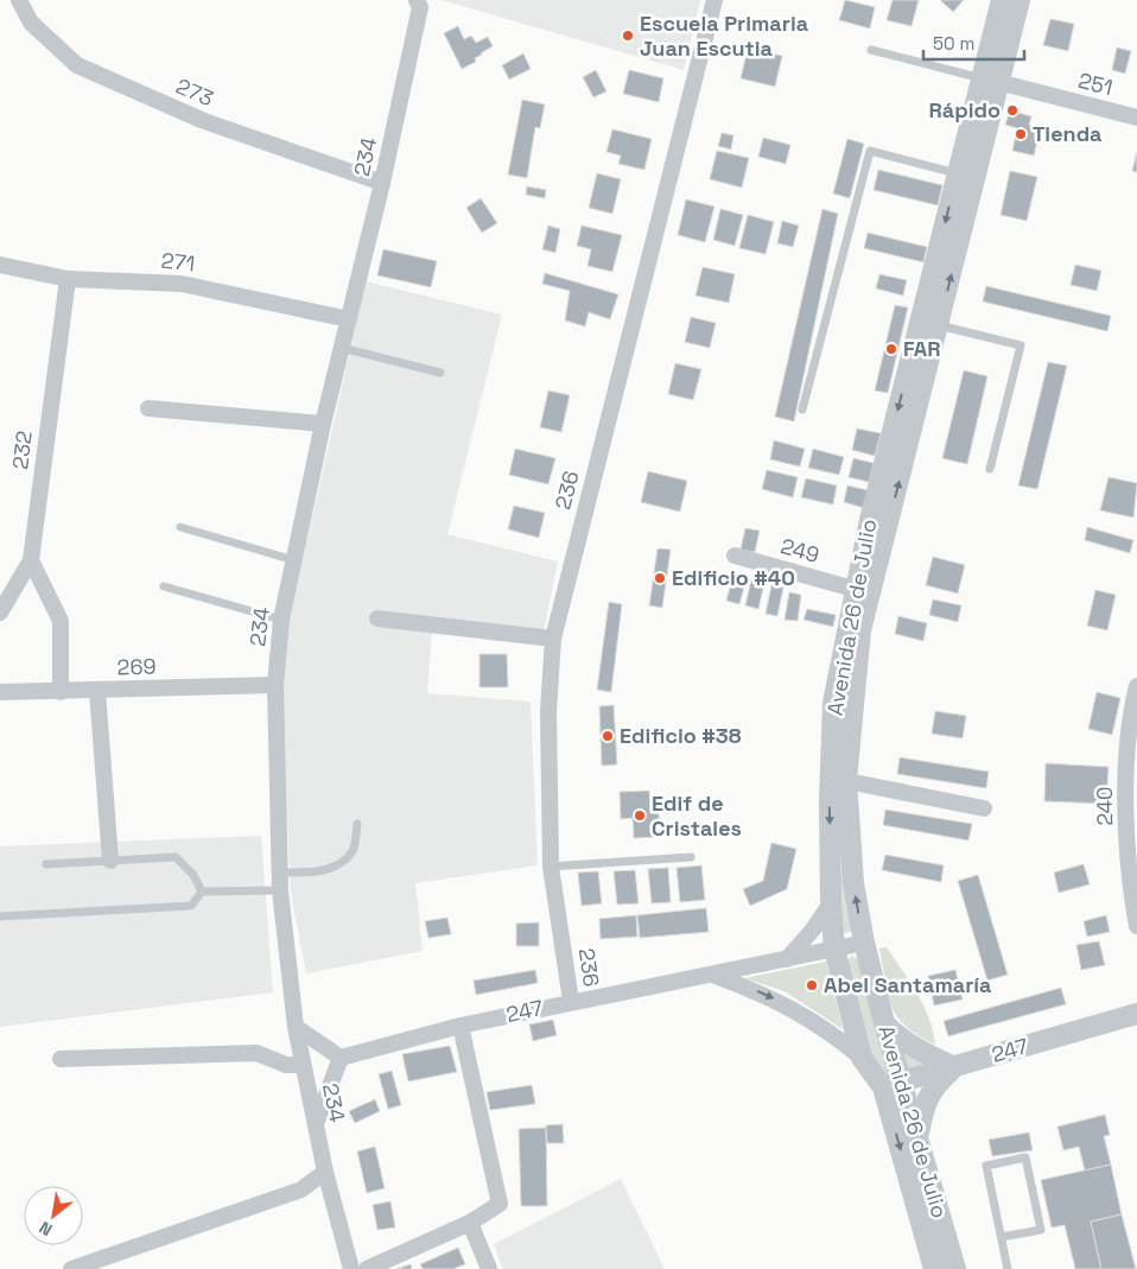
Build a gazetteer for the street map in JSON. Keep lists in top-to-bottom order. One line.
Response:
{"streets":{"street":["251","273","234","271","232","236","249","Avenida 26 de Julio","269","240","247"]},"crossings":[["251","Avenida 26 de Julio"],["273","234"],["234","271"],["234","269"],["271","232"],["236","247"],["249","Avenida 26 de Julio"],["Avenida 26 de Julio","247"]],"places":["Escuela Primaria Juan Escutia","Rápido","Tienda","FAR","Edificio #40","Edificio #38","Edif de Cristales","Abel Santamaría"],"scale_bar":"50 m","north":"bottom left"}
